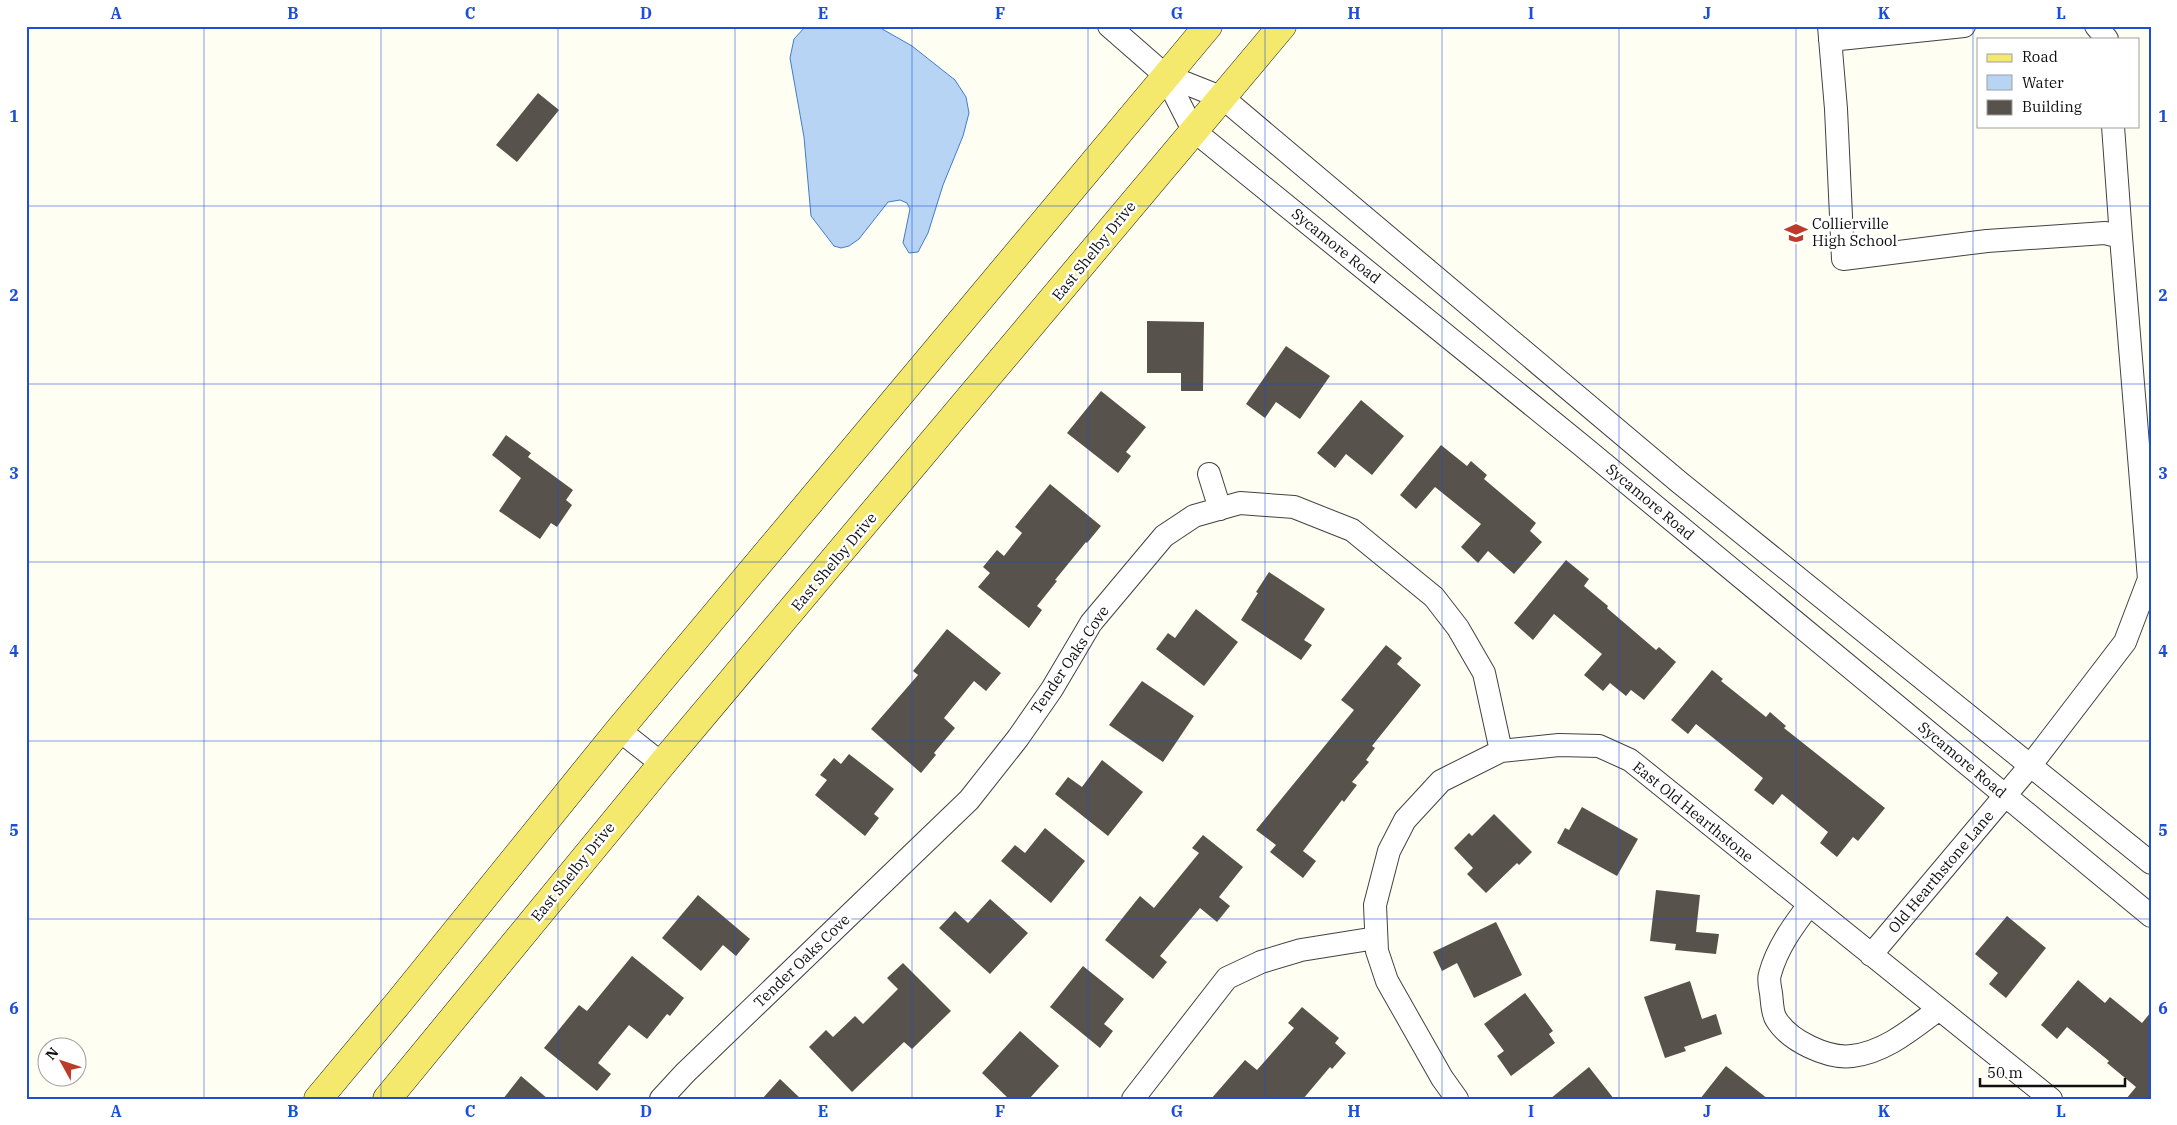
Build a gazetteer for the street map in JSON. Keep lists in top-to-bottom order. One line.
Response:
{"streets":{"main road":["East Shelby Drive"],"street":["Sycamore Road","Tender Oaks Cove","East Old Hearthstone","Old Hearthstone Lane"]},"crossings":[["Sycamore Road","East Shelby Drive"],["Sycamore Road","Old Hearthstone Lane"],["Tender Oaks Cove","East Old Hearthstone"],["East Old Hearthstone","Old Hearthstone Lane"]],"places":{"school or university":["Collierville High School"]},"legend":["Road","Water","Building"],"scale_bar":"50 m","north":"top left","grid":{"columns":["A","B","C","D","E","F","G","H","I","J","K","L"],"rows":["1","2","3","4","5","6"]}}
